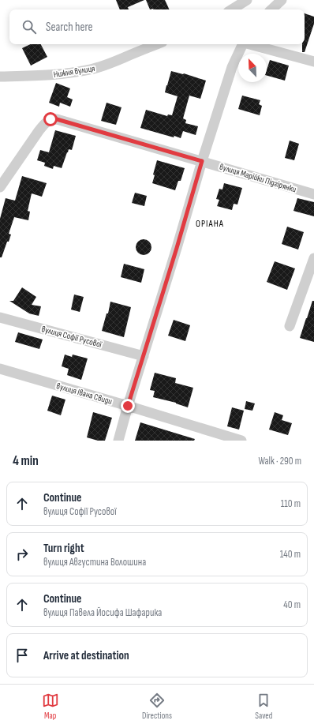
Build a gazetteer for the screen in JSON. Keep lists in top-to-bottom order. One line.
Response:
{"streets":{"street":["Нижня вулиця","вулиця Марійки Підгірянки","вулиця Софії Русової","вулиця Івана Свиди"]},"districts":["ОРІАНА"],"north":"top left","page":{"search":"Search here","heading":["4 min","Walk · 290 m"],"list":[["Continue","вулиця Софії Русової","110 m"],["Turn right","вулиця Августина Волошина","140 m"],["Continue","вулиця Павела Йосифа Шафарика","40 m"],"Arrive at destination"],"nav":["Map","Directions","Saved"]}}
